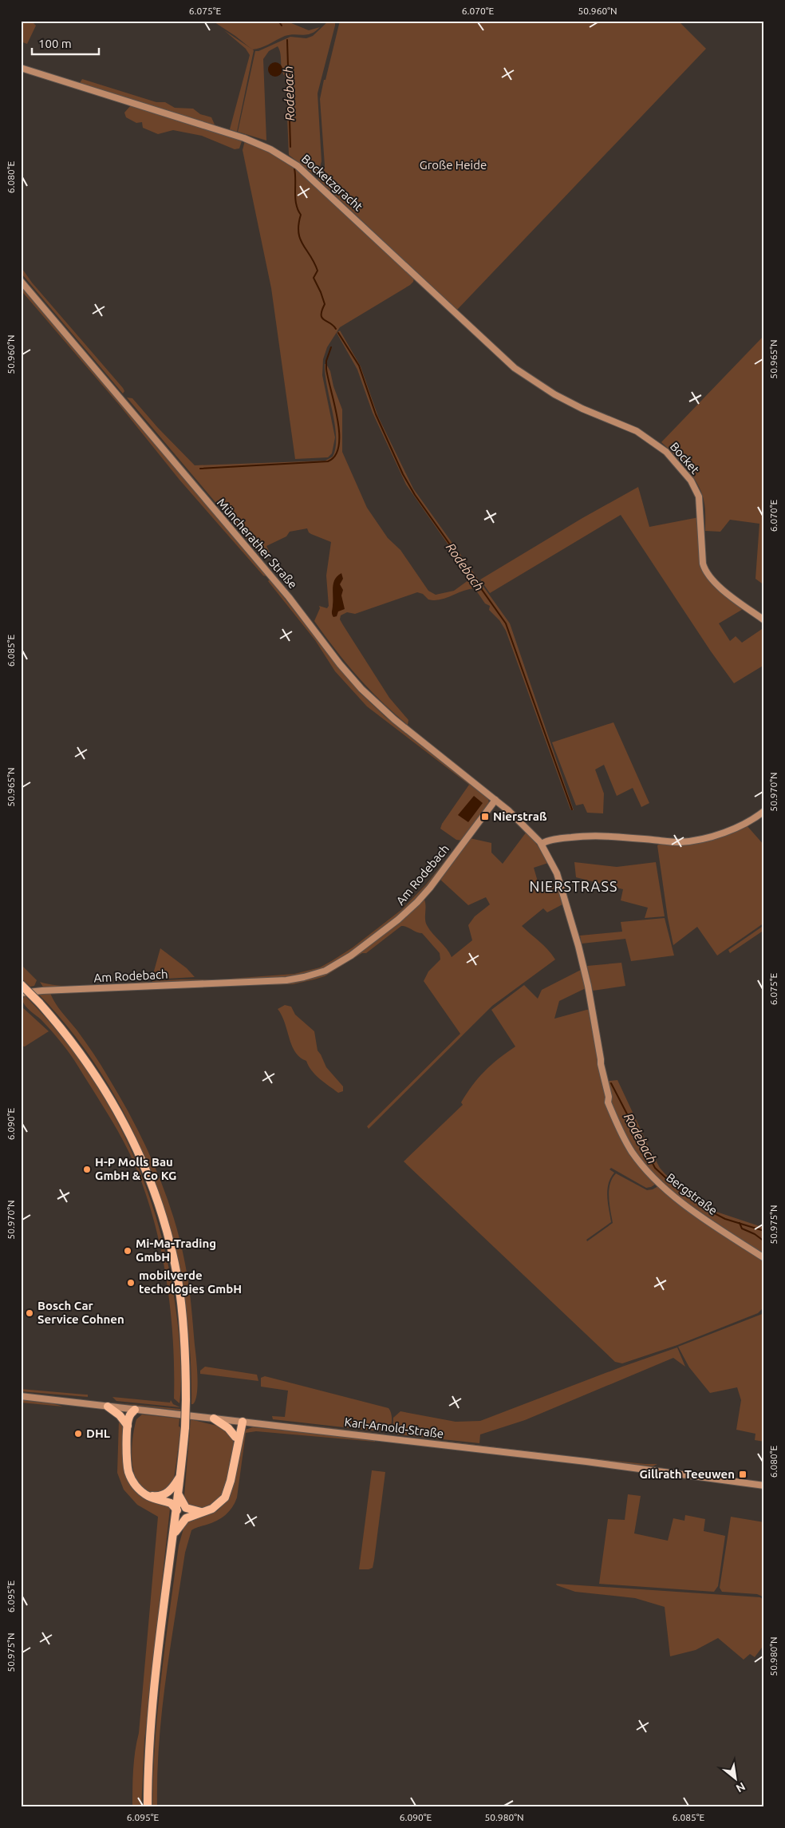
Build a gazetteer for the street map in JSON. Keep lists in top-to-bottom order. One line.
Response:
{"streets":{"street":["Bocketzgracht","Bocket","Müncherather Straße","Am Rodebach","Bergstraße","Karl-Arnold-Straße"]},"crossings":[["Bocketzgracht","Bocket"],["Müncherather Straße","Am Rodebach"]],"districts":["NIERSTRASS"],"water":["Rodebach"],"parks":["Große Heide"],"places":{"transit":["Nierstraß","Gillrath Teeuwen"],"other":["H-P Molls Bau GmbH & Co KG","Mi-Ma-Trading GmbH","mobilverde techologies GmbH","Bosch Car Service Cohnen","DHL"]},"scale_bar":"100 m","north":"bottom right","coordinates":["6.075°E","6.070°E","50.960°N","6.080°E","50.965°N","6.085°E","50.970°N","6.090°E","50.975°N","6.095°E","50.980°N"]}
